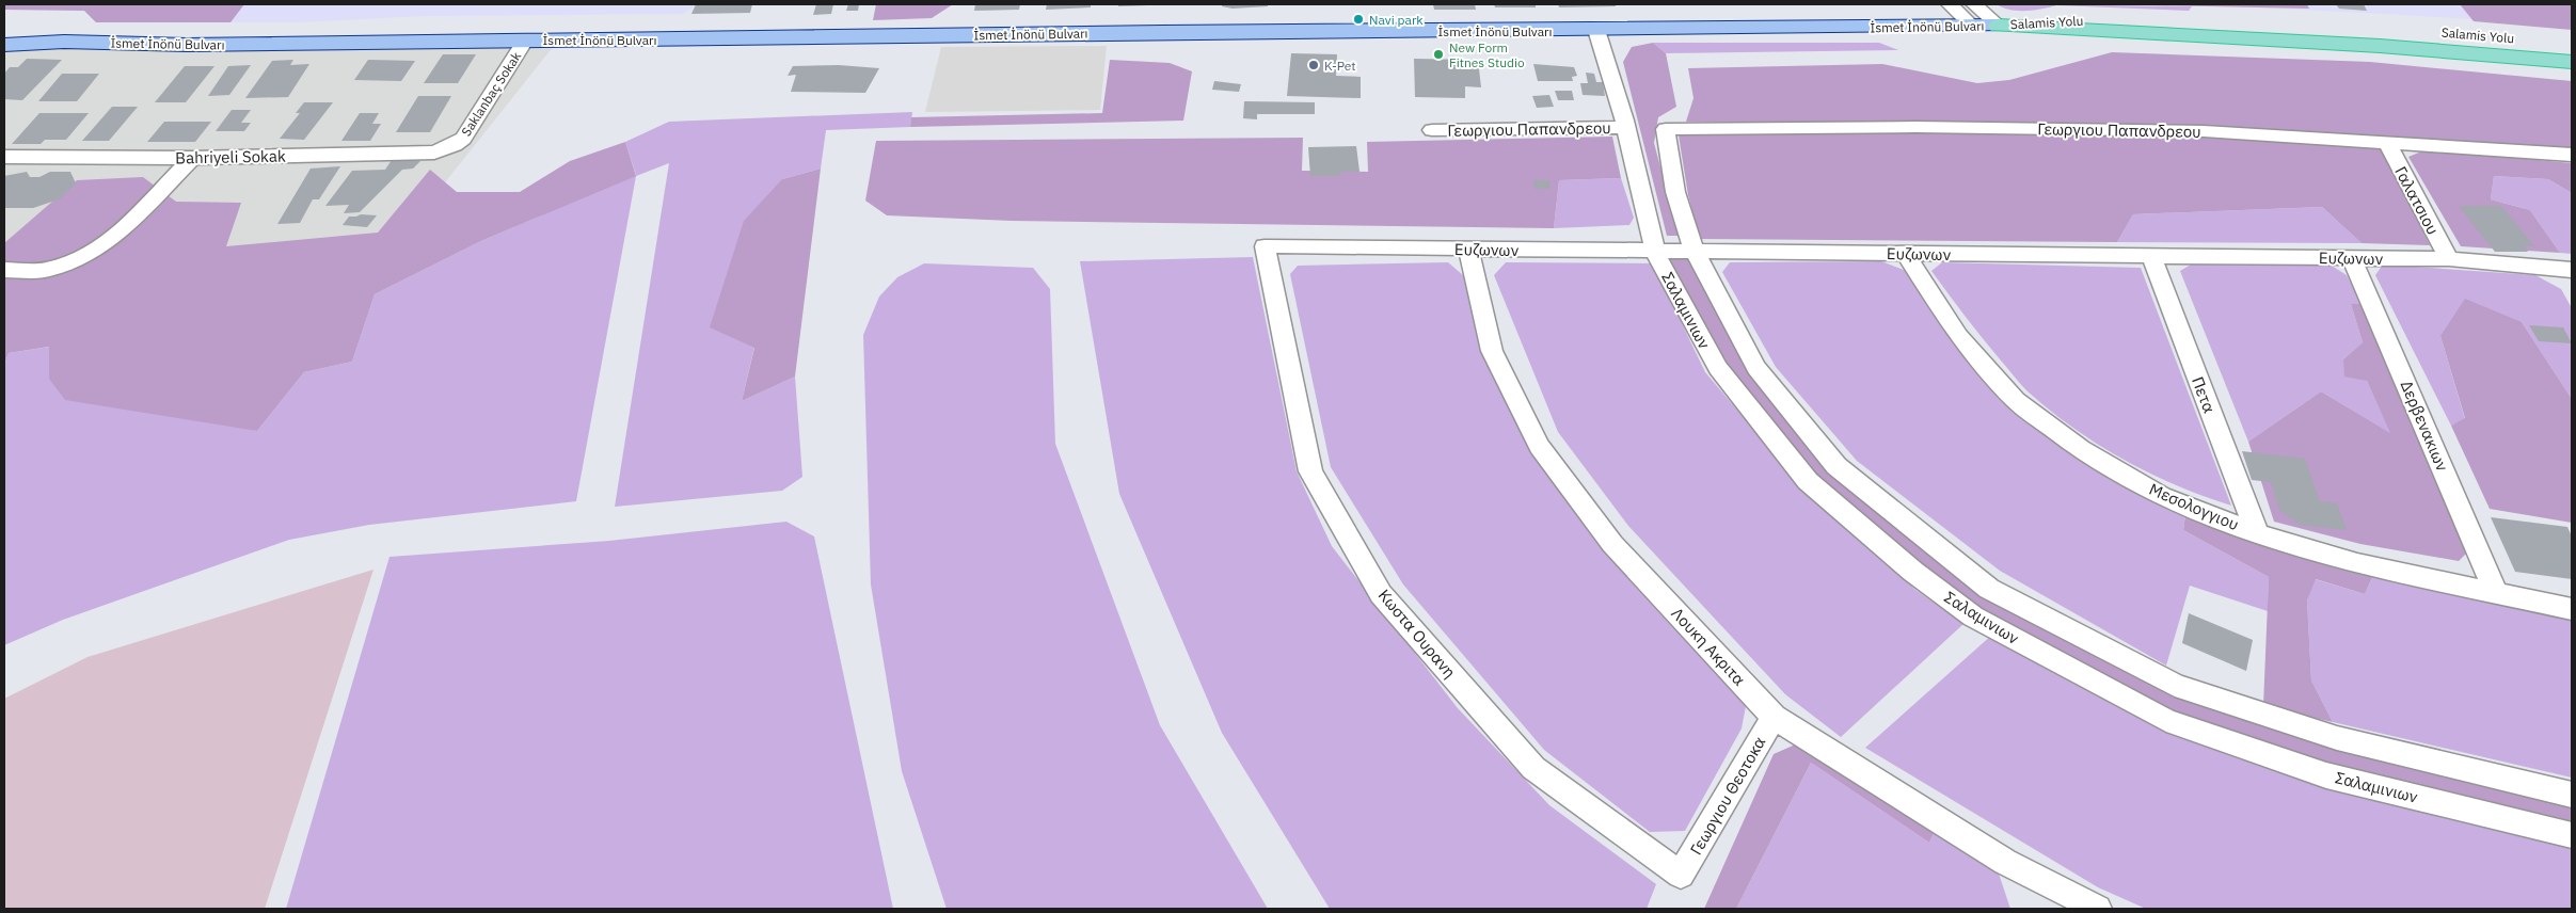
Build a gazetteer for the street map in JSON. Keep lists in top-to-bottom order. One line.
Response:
{"streets":{"highway":["Salamis Yolu"],"main road":["İsmet İnönü Bulvarı"],"street":["Saklanbaç Sokak","Γεωργιου Παπανδρεου","Bahriyeli Sokak","Γαλατσιου","Ευζωνων","Σαλαμινιων","Πετα","Δερβενακιων","Μεσολογγιου","Κωστα Ουρανη","Λουκη Ακριτα","Γεωργιου Θεοτοκα"]},"crossings":[["Salamis Yolu","İsmet İnönü Bulvarı"],["İsmet İnönü Bulvarı","Saklanbaç Sokak"],["İsmet İnönü Bulvarı","Σαλαμινιων"],["Saklanbaç Sokak","Bahriyeli Sokak"],["Γεωργιου Παπανδρεου","Γαλατσιου"],["Γεωργιου Παπανδρεου","Σαλαμινιων"],["Γαλατσιου","Ευζωνων"],["Ευζωνων","Σαλαμινιων"],["Ευζωνων","Πετα"],["Ευζωνων","Δερβενακιων"],["Ευζωνων","Μεσολογγιου"],["Ευζωνων","Κωστα Ουρανη"],["Ευζωνων","Λουκη Ακριτα"],["Πετα","Μεσολογγιου"],["Δερβενακιων","Μεσολογγιου"],["Κωστα Ουρανη","Γεωργιου Θεοτοκα"],["Λουκη Ακριτα","Γεωργιου Θεοτοκα"]],"places":["Navi park","New Form Fitnes Studio","K-Pet"]}
